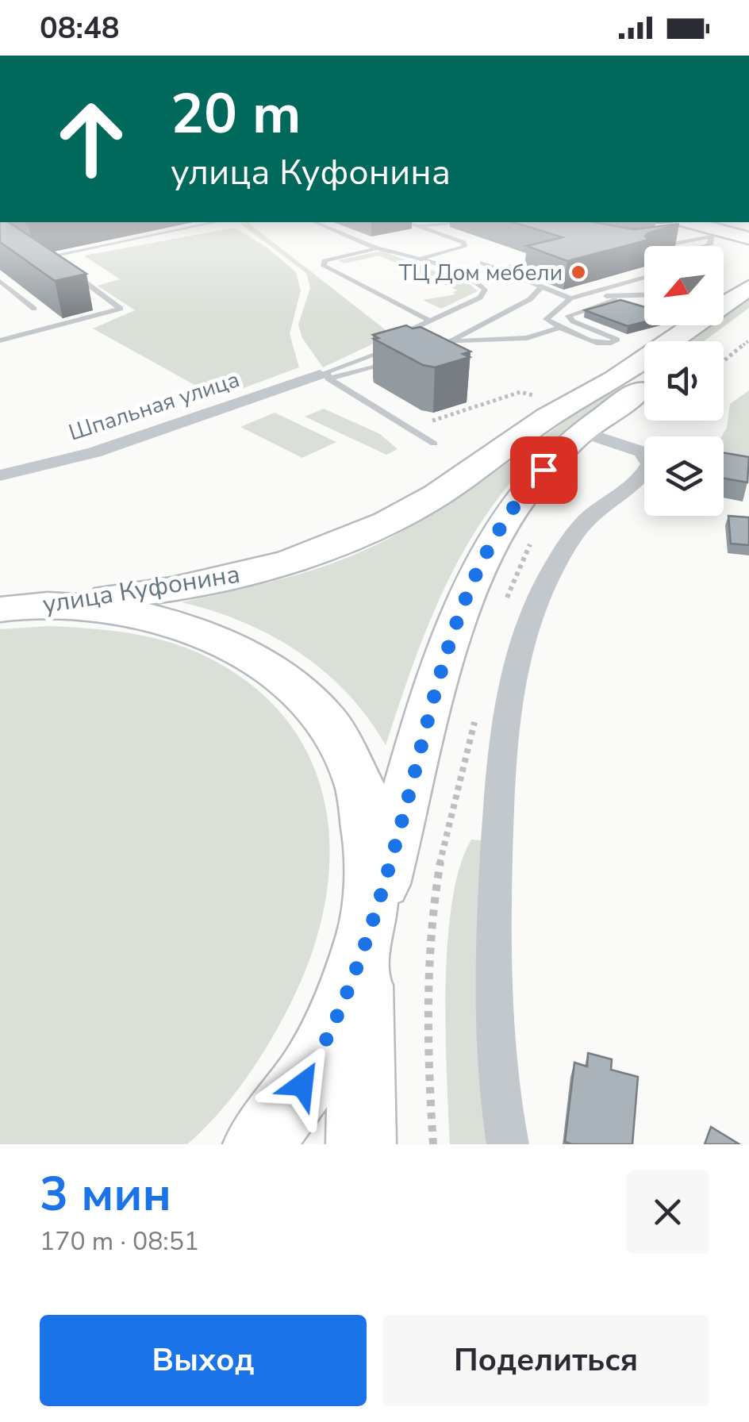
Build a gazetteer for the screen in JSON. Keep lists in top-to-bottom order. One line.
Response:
{"streets":{"main road":["улица Куфонина"],"street":["Шпальная улица"]},"places":["ТЦ Дом мебели"],"north":"bottom left","page":{"status":"08:48","turn":["20 m","улица Куфонина"],"heading":["3 мин","170 m · 08:51"],"buttons":["Выход","Поделиться"]}}
